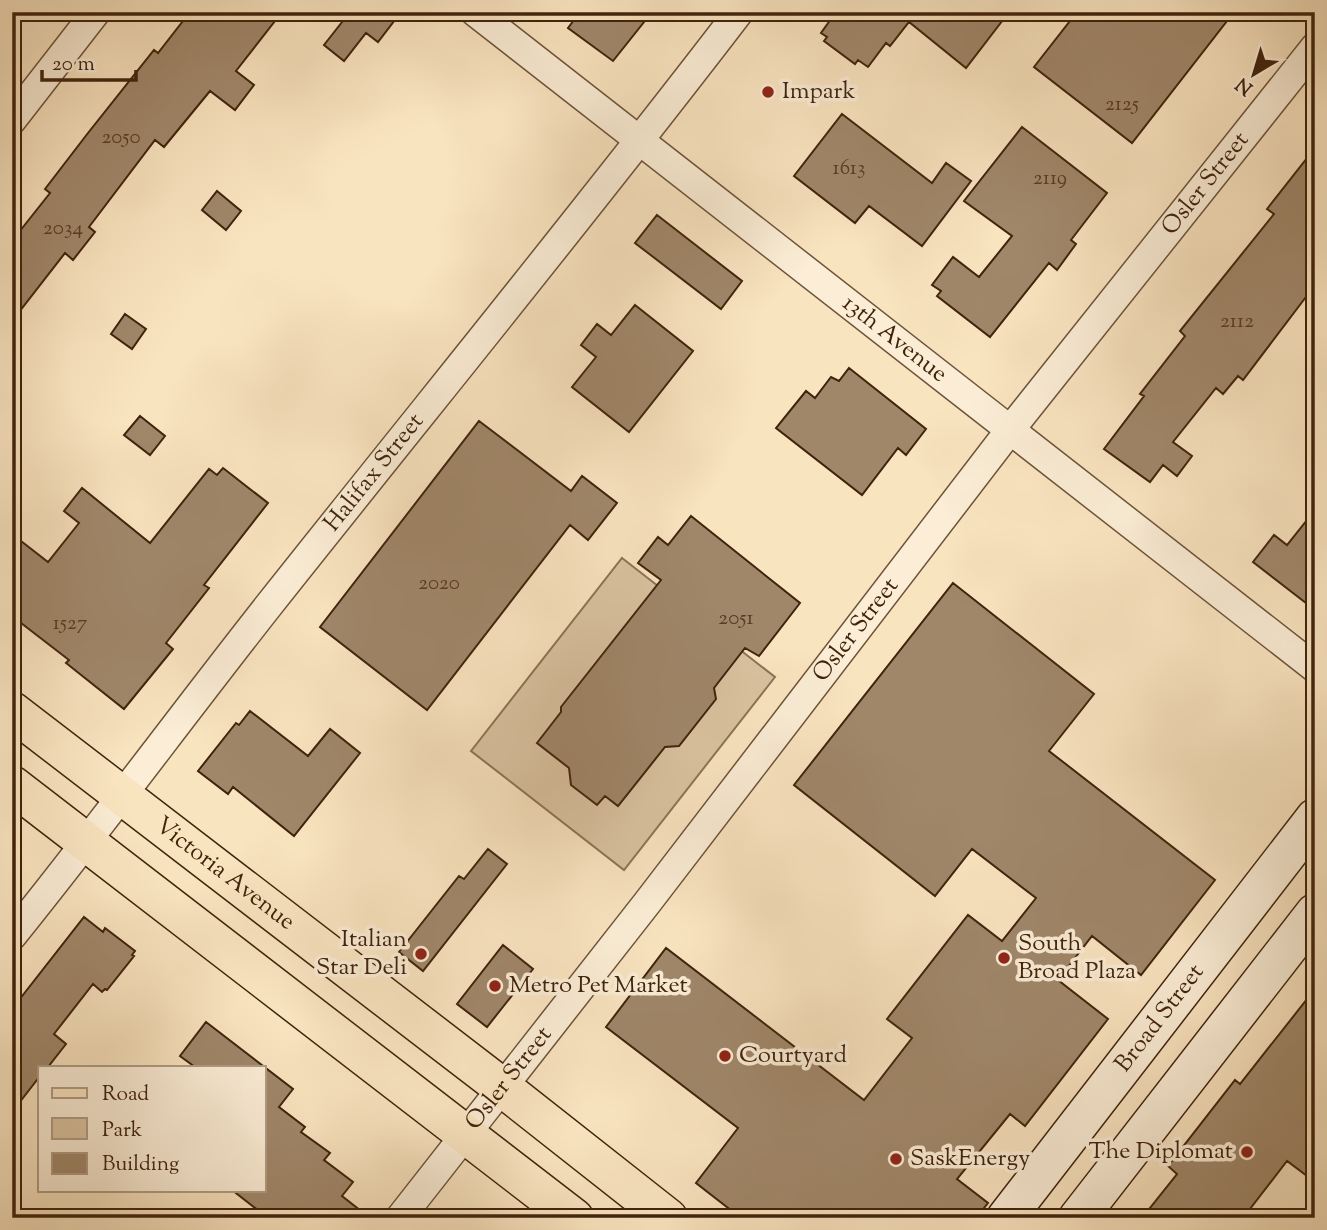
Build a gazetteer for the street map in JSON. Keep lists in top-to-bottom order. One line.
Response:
{"streets":{"main road":["Victoria Avenue","Broad Street"],"street":["Osler Street","13th Avenue","Halifax Street"]},"crossings":[["Osler Street","13th Avenue"],["Osler Street","Victoria Avenue"],["13th Avenue","Halifax Street"],["Halifax Street","Victoria Avenue"]],"places":["Impark","Italian Star Deli","South Broad Plaza","Metro Pet Market","Courtyard","The Diplomat","SaskEnergy"],"house_numbers":["2125","2050","1613","2119","2034","2112","2020","2051","1527"],"legend":["Road","Park","Building"],"scale_bar":"20 m","north":"bottom left"}
